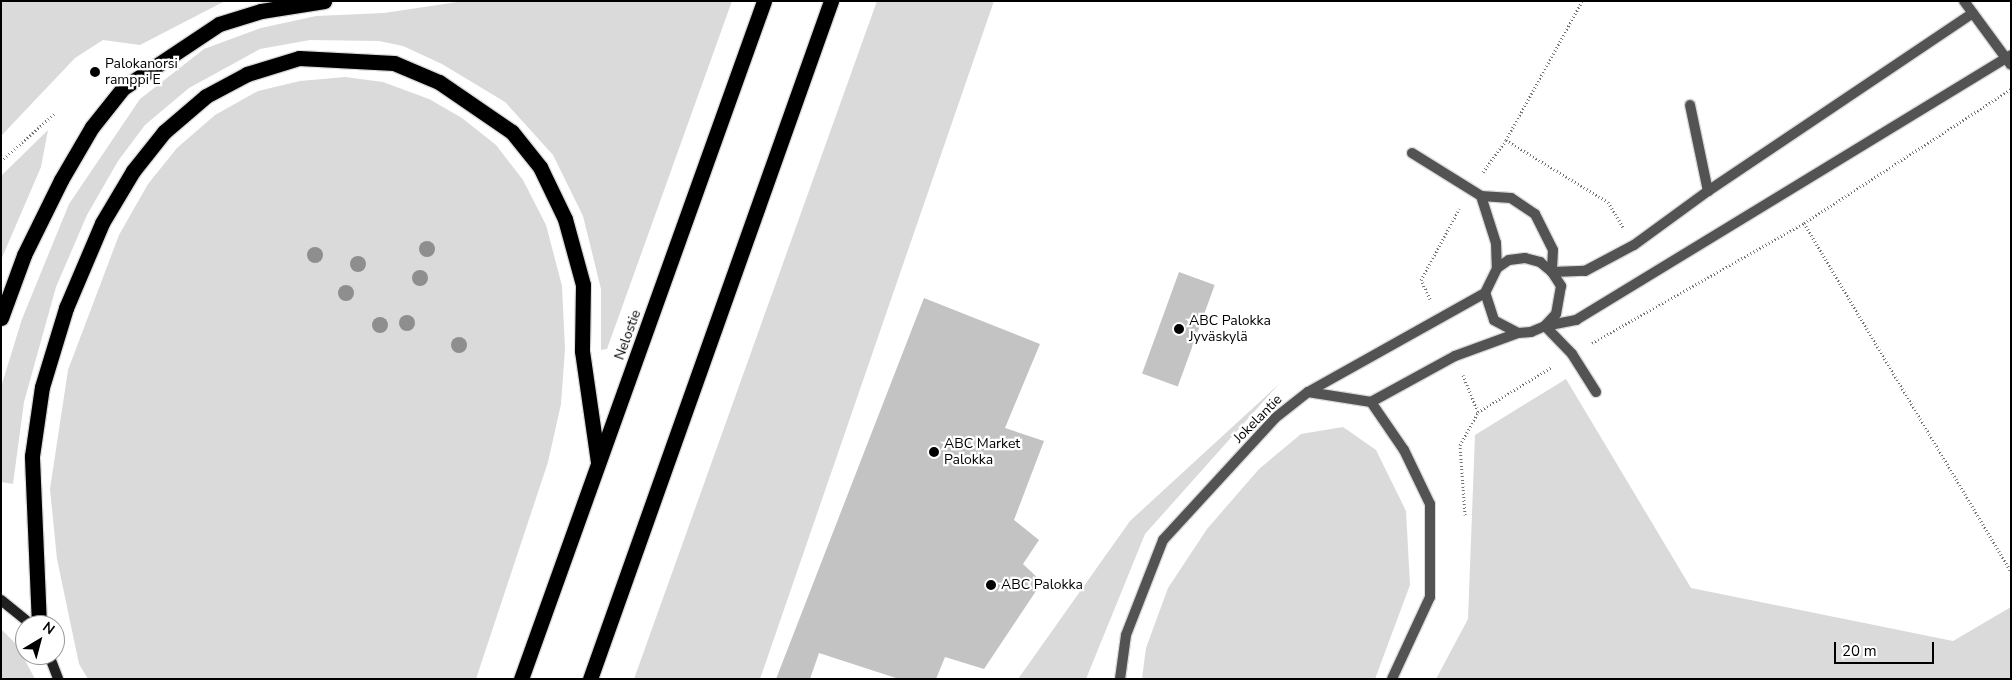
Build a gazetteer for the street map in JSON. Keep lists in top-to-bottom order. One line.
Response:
{"streets":{"highway":["Nelostie"],"street":["Jokelantie"]},"places":["Palokanorsi ramppi E","ABC Palokka Jyväskylä","ABC Market Palokka","ABC Palokka"],"scale_bar":"20 m","north":"top right"}
